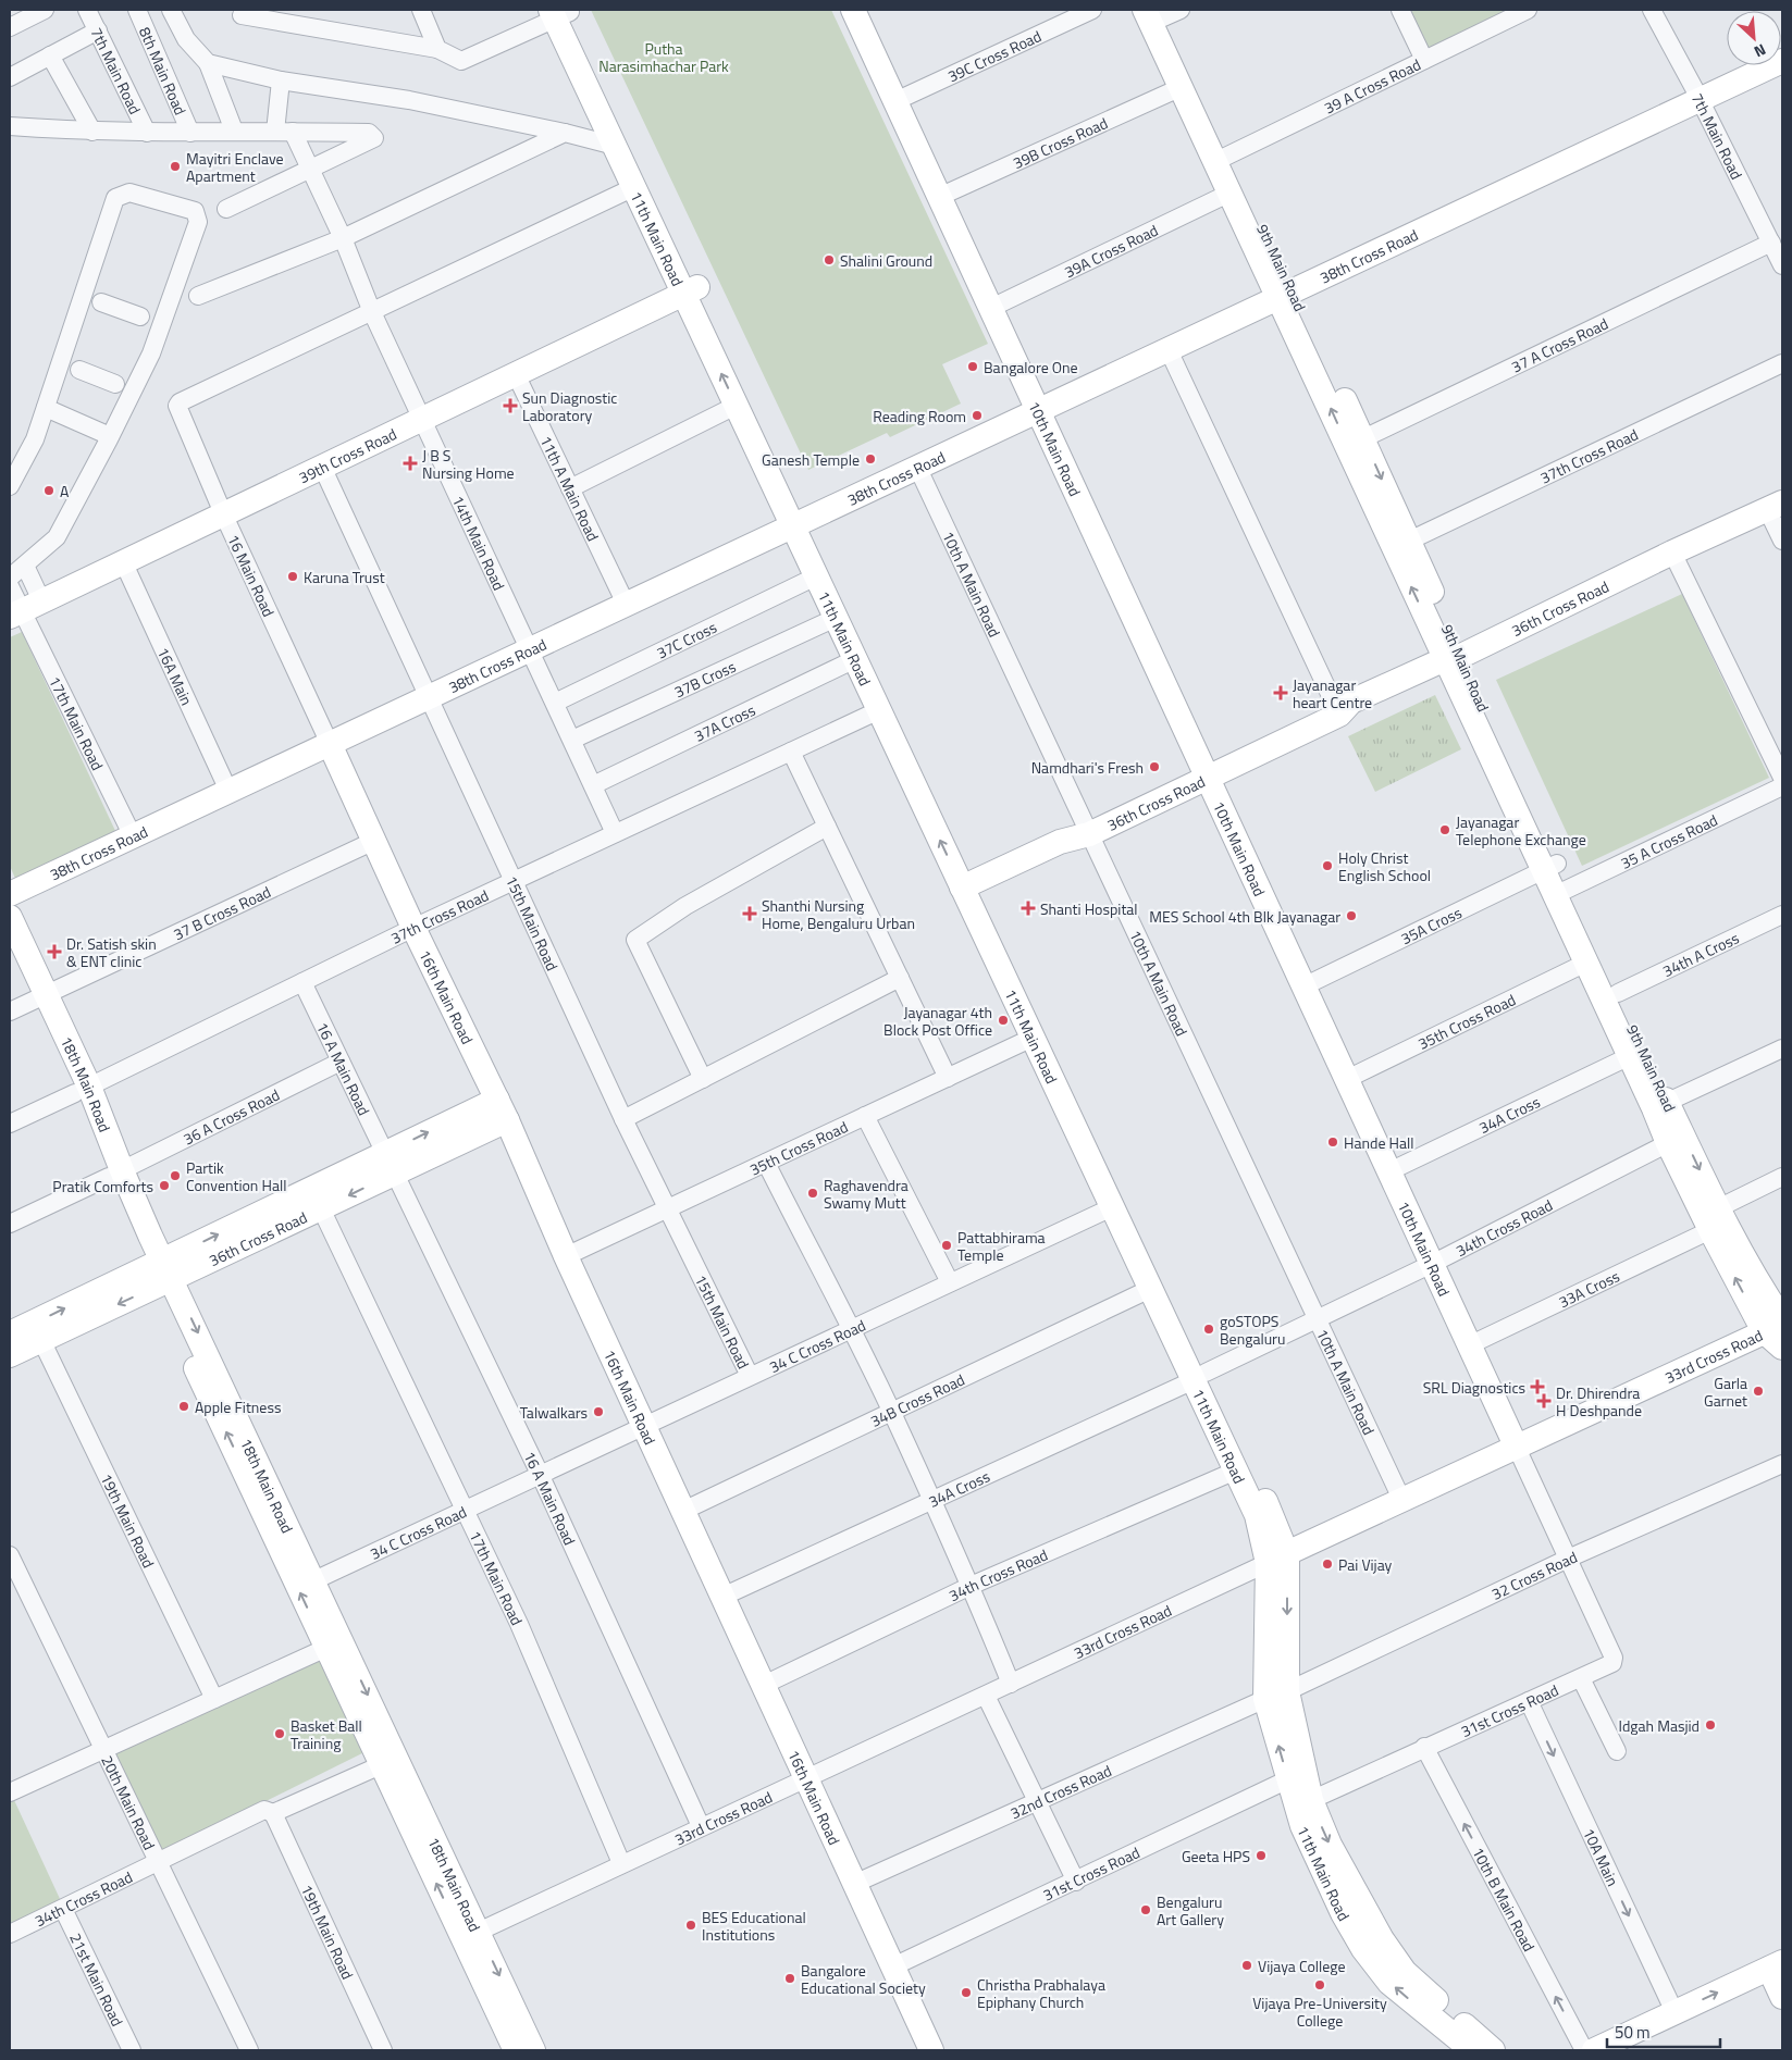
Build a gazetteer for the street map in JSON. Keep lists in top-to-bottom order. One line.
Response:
{"streets":{"main road":["11th Main Road","38th Cross Road","9th Main Road","10th Main Road","39th Cross Road","36th Cross Road","16th Main Road","18th Main Road","33rd Cross Road"],"street":["39C Cross Road","7th Main Road","8th Main Road","39 A Cross Road","39B Cross Road","39A Cross Road","37 A Cross Road","37th Cross Road","11th A Main Road","14th Main Road","16 Main Road","10th A Main Road","37C Cross","16A Main","37B Cross","37A Cross","17th Main Road","35 A Cross Road","37 B Cross Road","15th Main Road","35A Cross","34th A Cross","35th Cross Road","16 A Main Road","34A Cross","36 A Cross Road","34th Cross Road","33A Cross","34 C Cross Road","34B Cross Road","19th Main Road","32 Cross Road","31st Cross Road","32nd Cross Road","20th Main Road","10A Main","10th B Main Road","21st Main Road"]},"crossings":[["39C Cross Road","10th Main Road"],["7th Main Road","38th Cross Road"],["7th Main Road","37 A Cross Road"],["39 A Cross Road","9th Main Road"],["39B Cross Road","9th Main Road"],["39B Cross Road","10th Main Road"],["11th Main Road","38th Cross Road"],["11th Main Road","39th Cross Road"],["11th Main Road","37th Cross Road"],["11th Main Road","36th Cross Road"],["11th Main Road","37C Cross"],["11th Main Road","37B Cross"],["11th Main Road","37A Cross"],["11th Main Road","35th Cross Road"],["11th Main Road","34A Cross"],["11th Main Road","34th Cross Road"],["11th Main Road","34 C Cross Road"],["11th Main Road","33rd Cross Road"],["11th Main Road","34B Cross Road"],["11th Main Road","32 Cross Road"],["11th Main Road","31st Cross Road"],["11th Main Road","32nd Cross Road"],["39A Cross Road","9th Main Road"],["39A Cross Road","10th Main Road"],["38th Cross Road","9th Main Road"],["38th Cross Road","10th Main Road"],["38th Cross Road","11th A Main Road"],["38th Cross Road","14th Main Road"],["38th Cross Road","16 Main Road"],["38th Cross Road","10th A Main Road"],["38th Cross Road","16A Main"],["38th Cross Road","17th Main Road"],["38th Cross Road","15th Main Road"],["38th Cross Road","16th Main Road"],["9th Main Road","37 A Cross Road"],["9th Main Road","37th Cross Road"],["9th Main Road","36th Cross Road"],["9th Main Road","35 A Cross Road"],["9th Main Road","35A Cross"],["9th Main Road","34th A Cross"],["9th Main Road","35th Cross Road"],["9th Main Road","34A Cross"],["9th Main Road","34th Cross Road"],["9th Main Road","33A Cross"],["9th Main Road","33rd Cross Road"],["10th Main Road","36th Cross Road"],["10th Main Road","35A Cross"],["10th Main Road","35th Cross Road"],["10th Main Road","34A Cross"],["10th Main Road","34th Cross Road"],["10th Main Road","33A Cross"],["10th Main Road","33rd Cross Road"],["10th Main Road","32 Cross Road"],["10th Main Road","31st Cross Road"],["39th Cross Road","11th A Main Road"],["39th Cross Road","14th Main Road"],["39th Cross Road","16 Main Road"],["39th Cross Road","16A Main"],["39th Cross Road","17th Main Road"],["39th Cross Road","15th Main Road"],["37th Cross Road","14th Main Road"],["37th Cross Road","15th Main Road"],["37th Cross Road","16th Main Road"],["37th Cross Road","16 A Main Road"],["37th Cross Road","18th Main Road"],["14th Main Road","16 Main Road"],["14th Main Road","37C Cross"],["14th Main Road","37B Cross"],["14th Main Road","37A Cross"],["16 Main Road","16th Main Road"],["10th A Main Road","36th Cross Road"],["10th A Main Road","34th Cross Road"],["10th A Main Road","33rd Cross Road"],["36th Cross Road","17th Main Road"],["36th Cross Road","16th Main Road"],["36th Cross Road","16 A Main Road"],["36th Cross Road","18th Main Road"],["36th Cross Road","19th Main Road"],["17th Main Road","34 C Cross Road"],["17th Main Road","33rd Cross Road"],["37 B Cross Road","16th Main Road"],["37 B Cross Road","18th Main Road"],["15th Main Road","35th Cross Road"],["15th Main Road","34 C Cross Road"],["16th Main Road","35th Cross Road"],["16th Main Road","34A Cross"],["16th Main Road","34th Cross Road"],["16th Main Road","34 C Cross Road"],["16th Main Road","33rd Cross Road"],["16th Main Road","34B Cross Road"],["16th Main Road","31st Cross Road"],["16th Main Road","32nd Cross Road"],["16 A Main Road","36 A Cross Road"],["16 A Main Road","34 C Cross Road"],["16 A Main Road","33rd Cross Road"],["18th Main Road","36 A Cross Road"],["18th Main Road","34th Cross Road"],["18th Main Road","34 C Cross Road"],["18th Main Road","33rd Cross Road"],["34A Cross","34th Cross Road"],["34th Cross Road","19th Main Road"],["34th Cross Road","20th Main Road"],["34th Cross Road","21st Main Road"],["32 Cross Road","32nd Cross Road"],["31st Cross Road","10A Main"],["31st Cross Road","10th B Main Road"]],"one_way":["10A Main","10th B Main Road"],"parks":["Putha Narasimhachar Park"],"places":{"other":["Mayitri Enclave Apartment","Shalini Ground","Bangalore One","Reading Room","Ganesh Temple","A","Karuna Trust","Namdhari's Fresh","Jayanagar Telephone Exchange","Holy Christ English School","MES School 4th Blk Jayanagar","Jayanagar 4th Block Post Office","Hande Hall","Partik Convention Hall","Pratik Comforts","Raghavendra Swamy Mutt","Pattabhirama Temple","goSTOPS Bengaluru","Garla Garnet","Apple Fitness","Talwalkars","Pai Vijay","Idgah Masjid","Basket Ball Training","Geeta HPS","Bengaluru Art Gallery","BES Educational Institutions","Vijaya College","Bangalore Educational Society","Vijaya Pre-University College","Christha Prabhalaya Epiphany Church"],"health":["Sun Diagnostic Laboratory","J B S Nursing Home","Jayanagar heart Centre","Shanti Hospital","Shanthi Nursing Home, Bengaluru Urban","Dr. Satish skin & ENT clinic","SRL Diagnostics","Dr. Dhirendra H Deshpande"]},"scale_bar":"50 m","north":"bottom right"}
